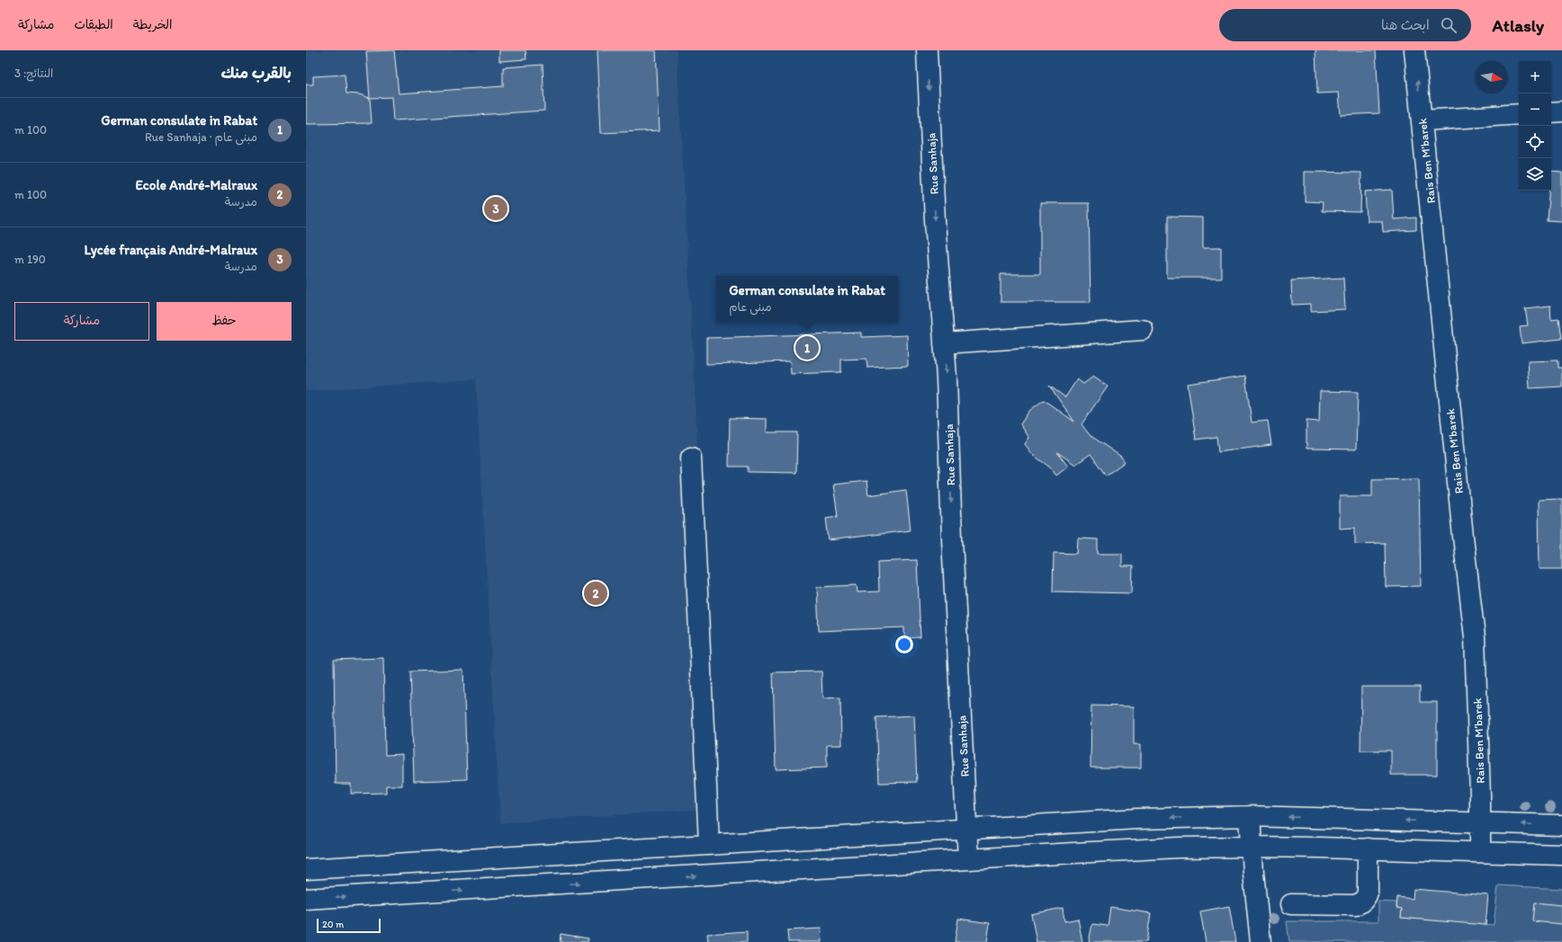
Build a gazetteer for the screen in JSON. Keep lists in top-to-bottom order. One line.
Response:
{"streets":{"street":["Rais Ben M’barek","Rue Sanhaja"]},"one_way":["Rue Sanhaja"],"scale_bar":"20 m","north":"right","page":{"header":"Atlasly","search":"ابحث هنا","nav":["الخريطة","الطبقات","مشاركة"],"heading":["بالقرب منك","النتائج: 3"],"map_buttons":["+","−"],"list":[{"mark":"1","name":"German consulate in Rabat","note":"مبنى عام · Rue Sanhaja","value":"100 m"},{"mark":"2","name":"Ecole André-Malraux","note":"مدرسة","value":"100 m"},{"mark":"3","name":"Lycée français André-Malraux","note":"مدرسة","value":"190 m"}],"pins":["3","1","2"],"popup":["German consulate in Rabat","مبنى عام"],"buttons":["حفظ","مشاركة"],"scale":"20 m"}}
